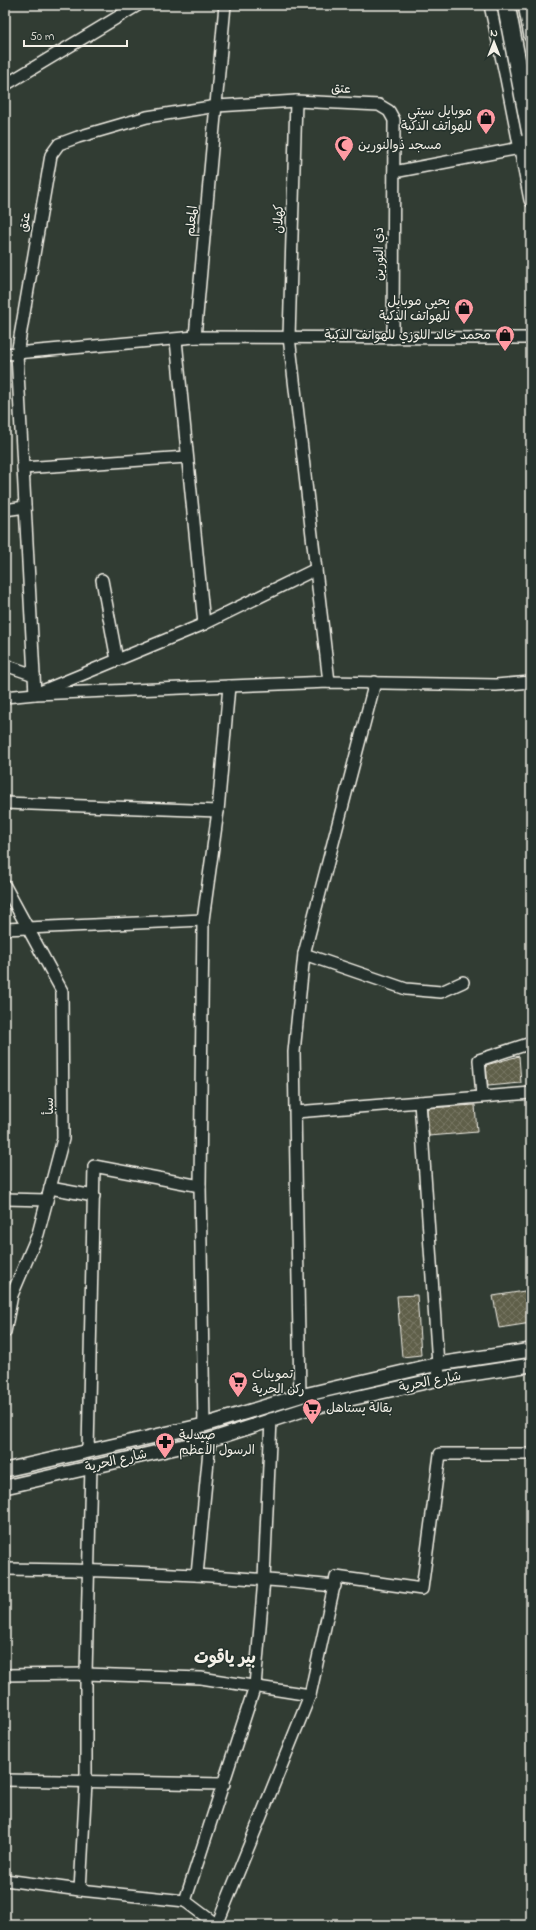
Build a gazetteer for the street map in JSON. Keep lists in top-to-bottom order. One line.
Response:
{"streets":{"street":["عتق","كهلان","المعلم","ذي النورين","سبأ","شارع الحرية"]},"crossings":[["عتق","كهلان"],["عتق","المعلم"],["عتق","ذي النورين"]],"districts":["بير ياقوت"],"places":{"shop":["موبايل سيتي للهواتف الذكية","يحيى موبايل للهواتف الذكية","محمد خالد اللوزي للهواتف الذكية"],"mosque":["مسجد ذوالنورين"],"supermarket":["تموينات ركن الحرية","بقالة يستاهل"],"pharmacy":["صيدلية الرسول الأعظم"]},"scale_bar":"50 m","north":"top"}
